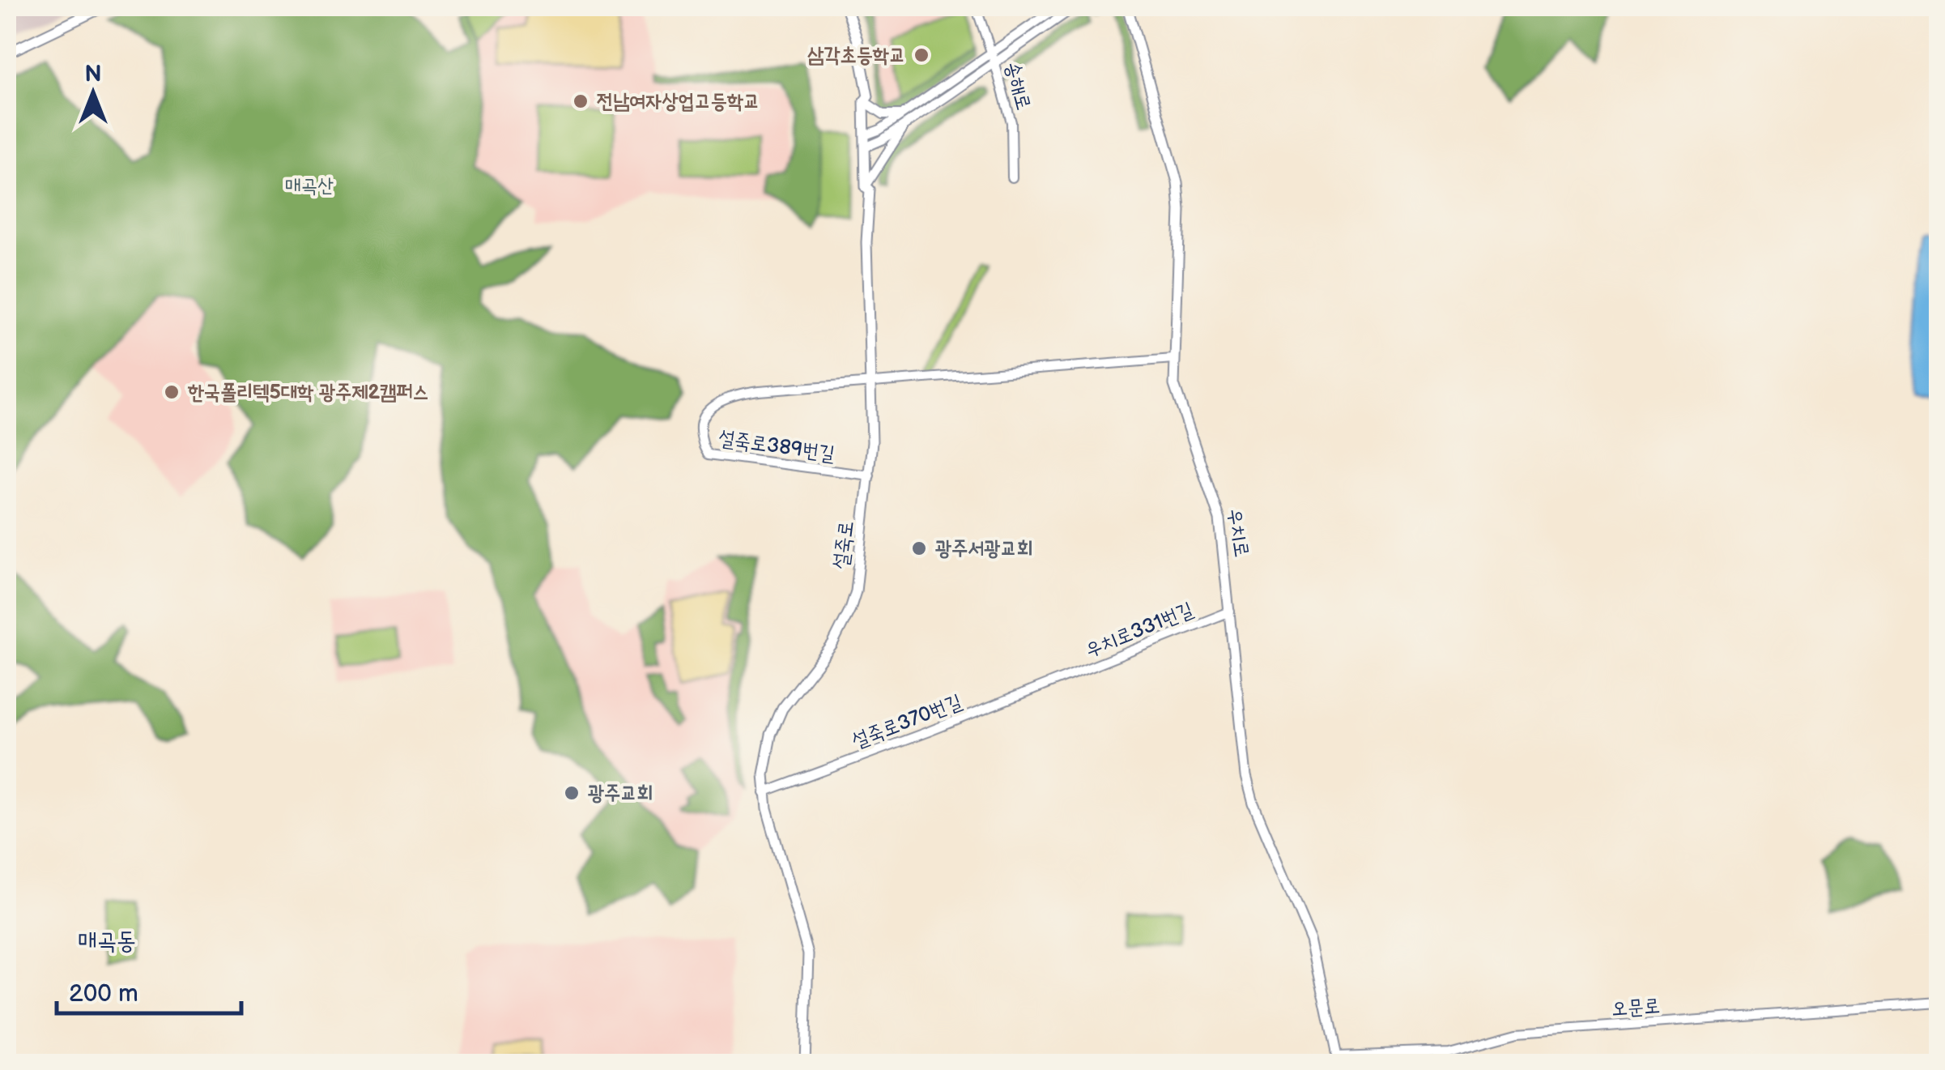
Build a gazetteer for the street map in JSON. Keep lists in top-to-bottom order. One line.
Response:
{"streets":{"main road":["우치로","설죽로"],"street":["송해로","설죽로389번길","우치로331번길","설죽로370번길","오문로"]},"crossings":[["설죽로389번길","설죽로"],["우치로","우치로331번길"],["우치로","오문로"],["설죽로","설죽로370번길"],["우치로331번길","설죽로370번길"]],"districts":["매곡동"],"parks":["매곡산"],"places":["삼각초등학교","전남여자상업고등학교","한국폴리텍5대학 광주제2캠퍼스","광주서광교회","광주교회"],"scale_bar":"200 m","north":"top"}
